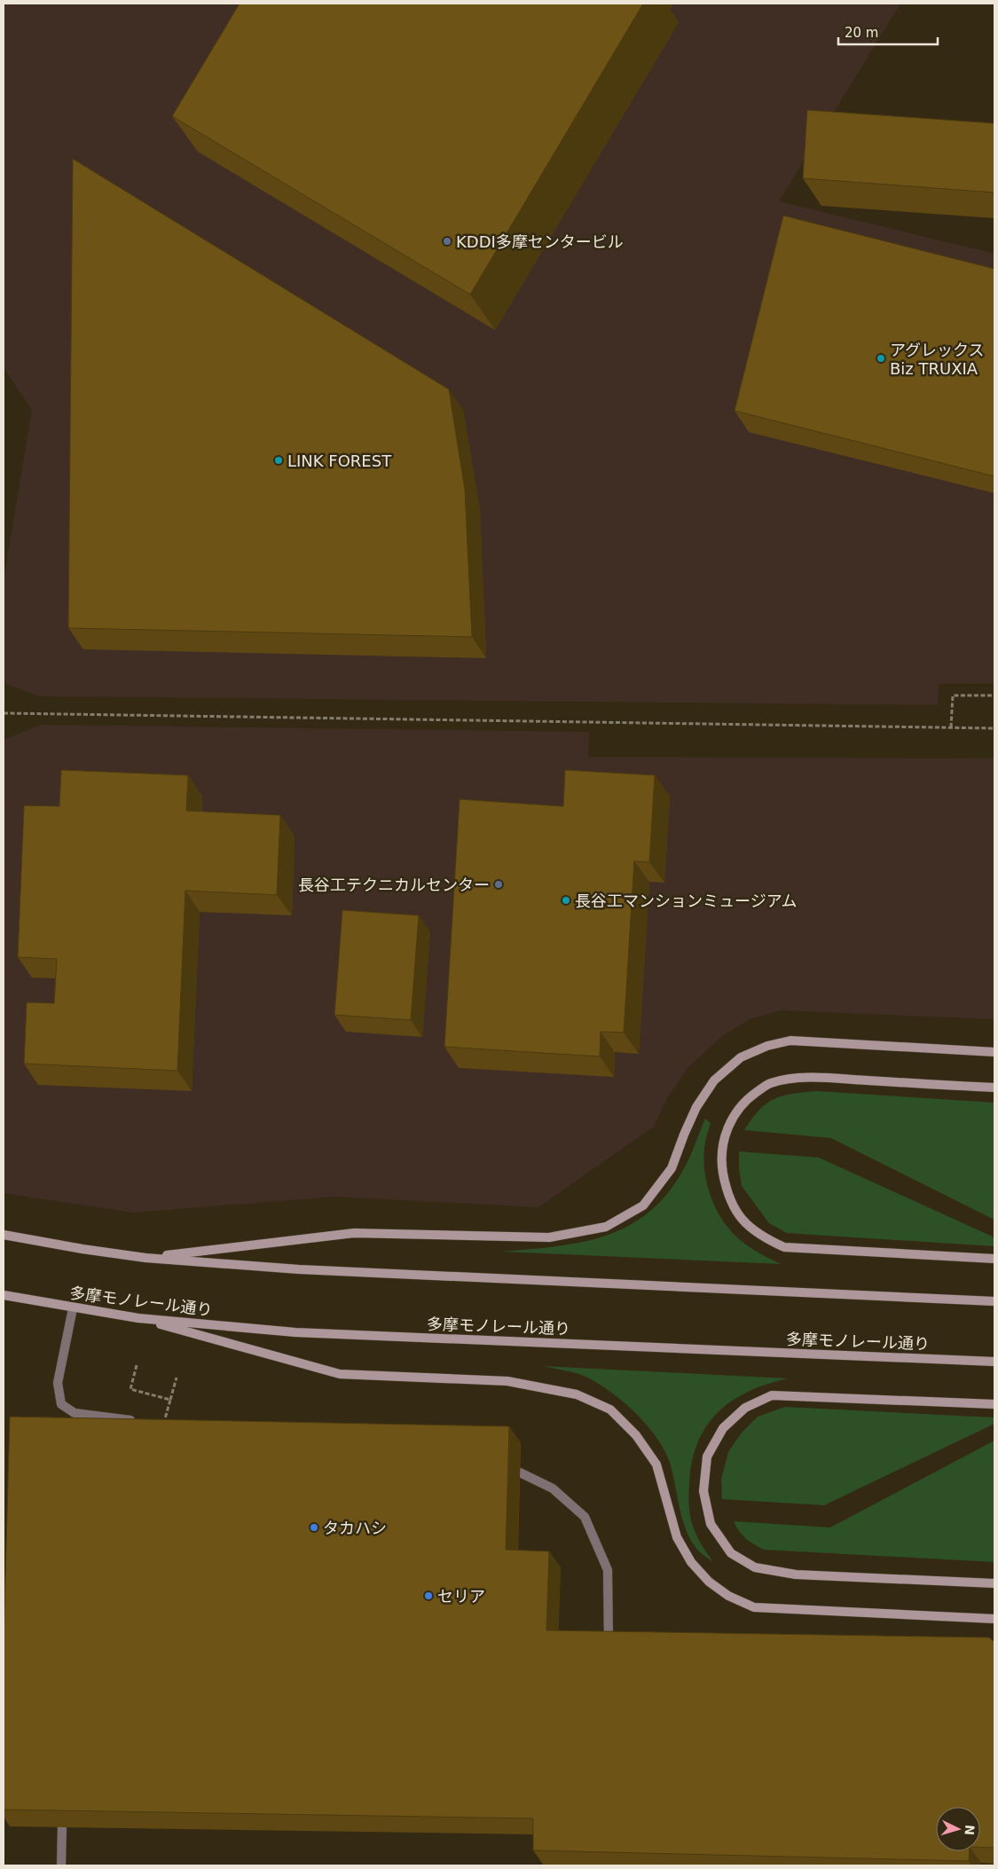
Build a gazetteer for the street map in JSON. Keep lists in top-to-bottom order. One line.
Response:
{"streets":{"main road":["多摩モノレール通り"]},"places":["KDDI多摩センタービル","アグレックス Biz TRUXIA","LINK FOREST","長谷工テクニカルセンター","長谷工マンションミュージアム","タカハシ","セリア"],"scale_bar":"20 m","north":"right"}
